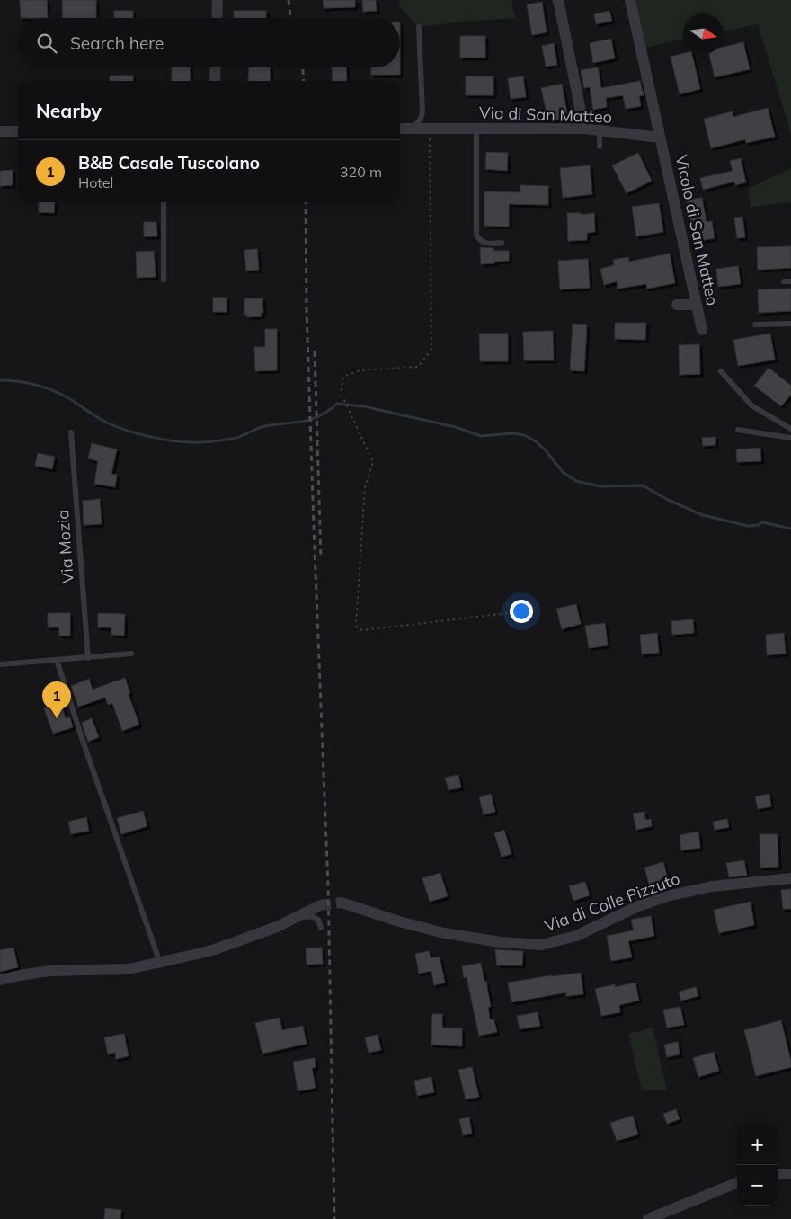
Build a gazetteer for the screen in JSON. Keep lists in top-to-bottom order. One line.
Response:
{"streets":{"street":["Via di San Matteo","Vicolo di San Matteo","Via di Colle Pizzuto"],"lane":["Via Mozia"]},"crossings":[["Via di San Matteo","Vicolo di San Matteo"]],"north":"right","page":{"search":"Search here","heading":"Nearby","list":[{"mark":"1","name":"B&B Casale Tuscolano","note":"Hotel","value":"320 m"}],"pins":"1","map_buttons":["+","−"]}}
